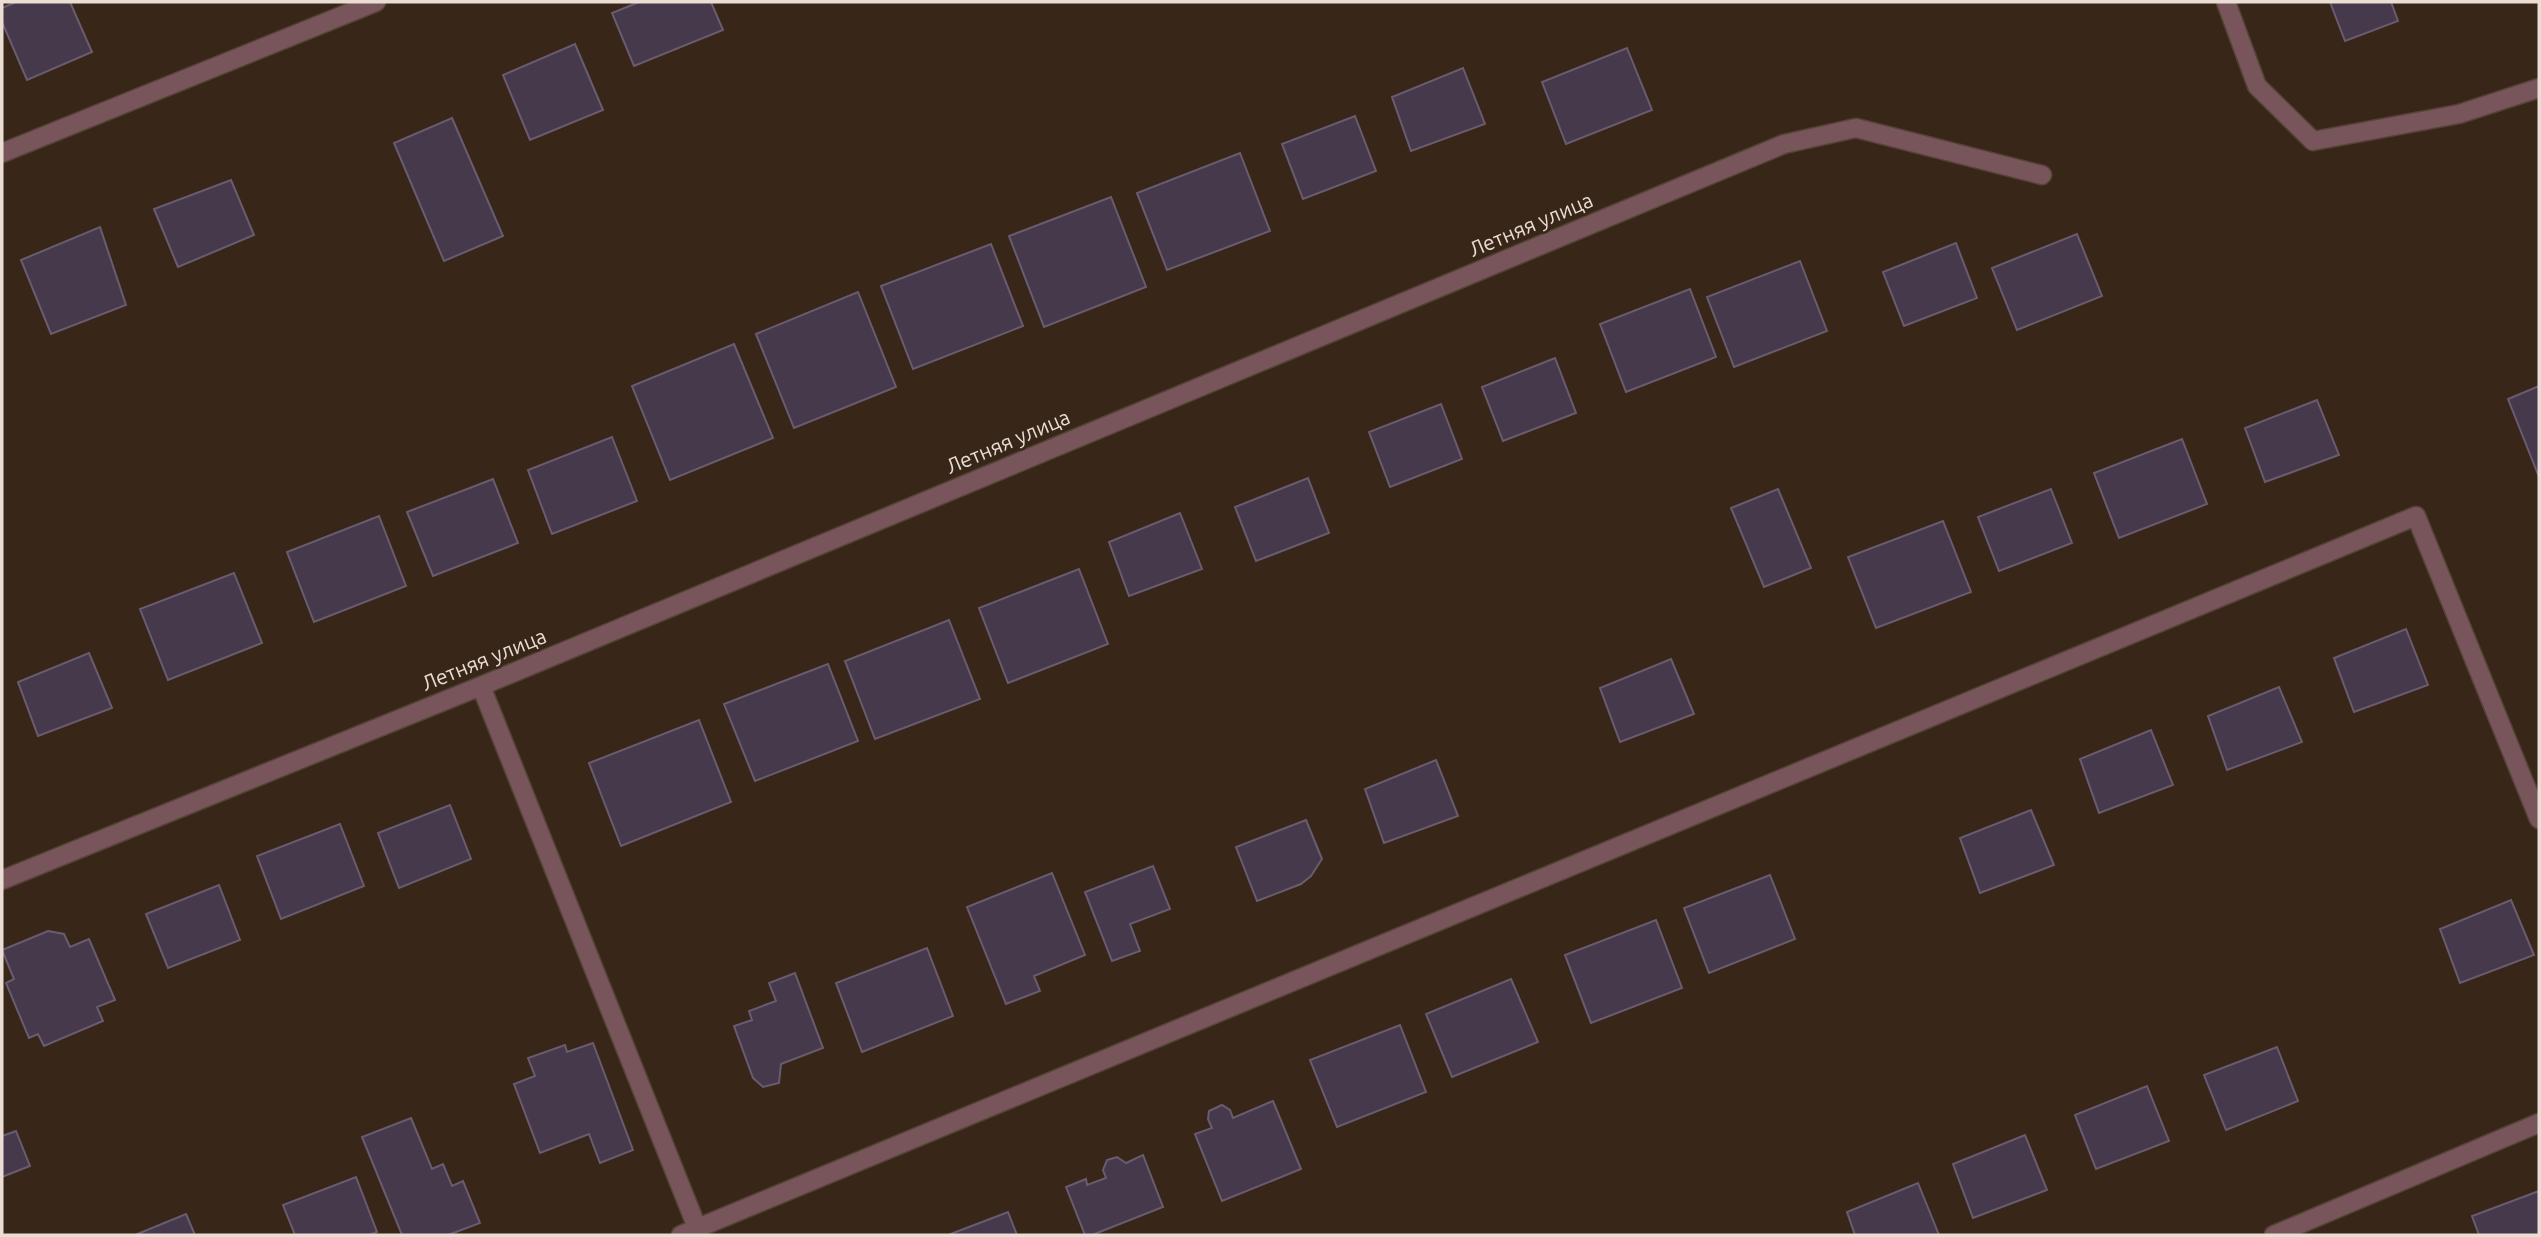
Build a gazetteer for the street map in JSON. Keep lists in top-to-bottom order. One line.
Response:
{"streets":{"street":["Летняя улица"]}}
